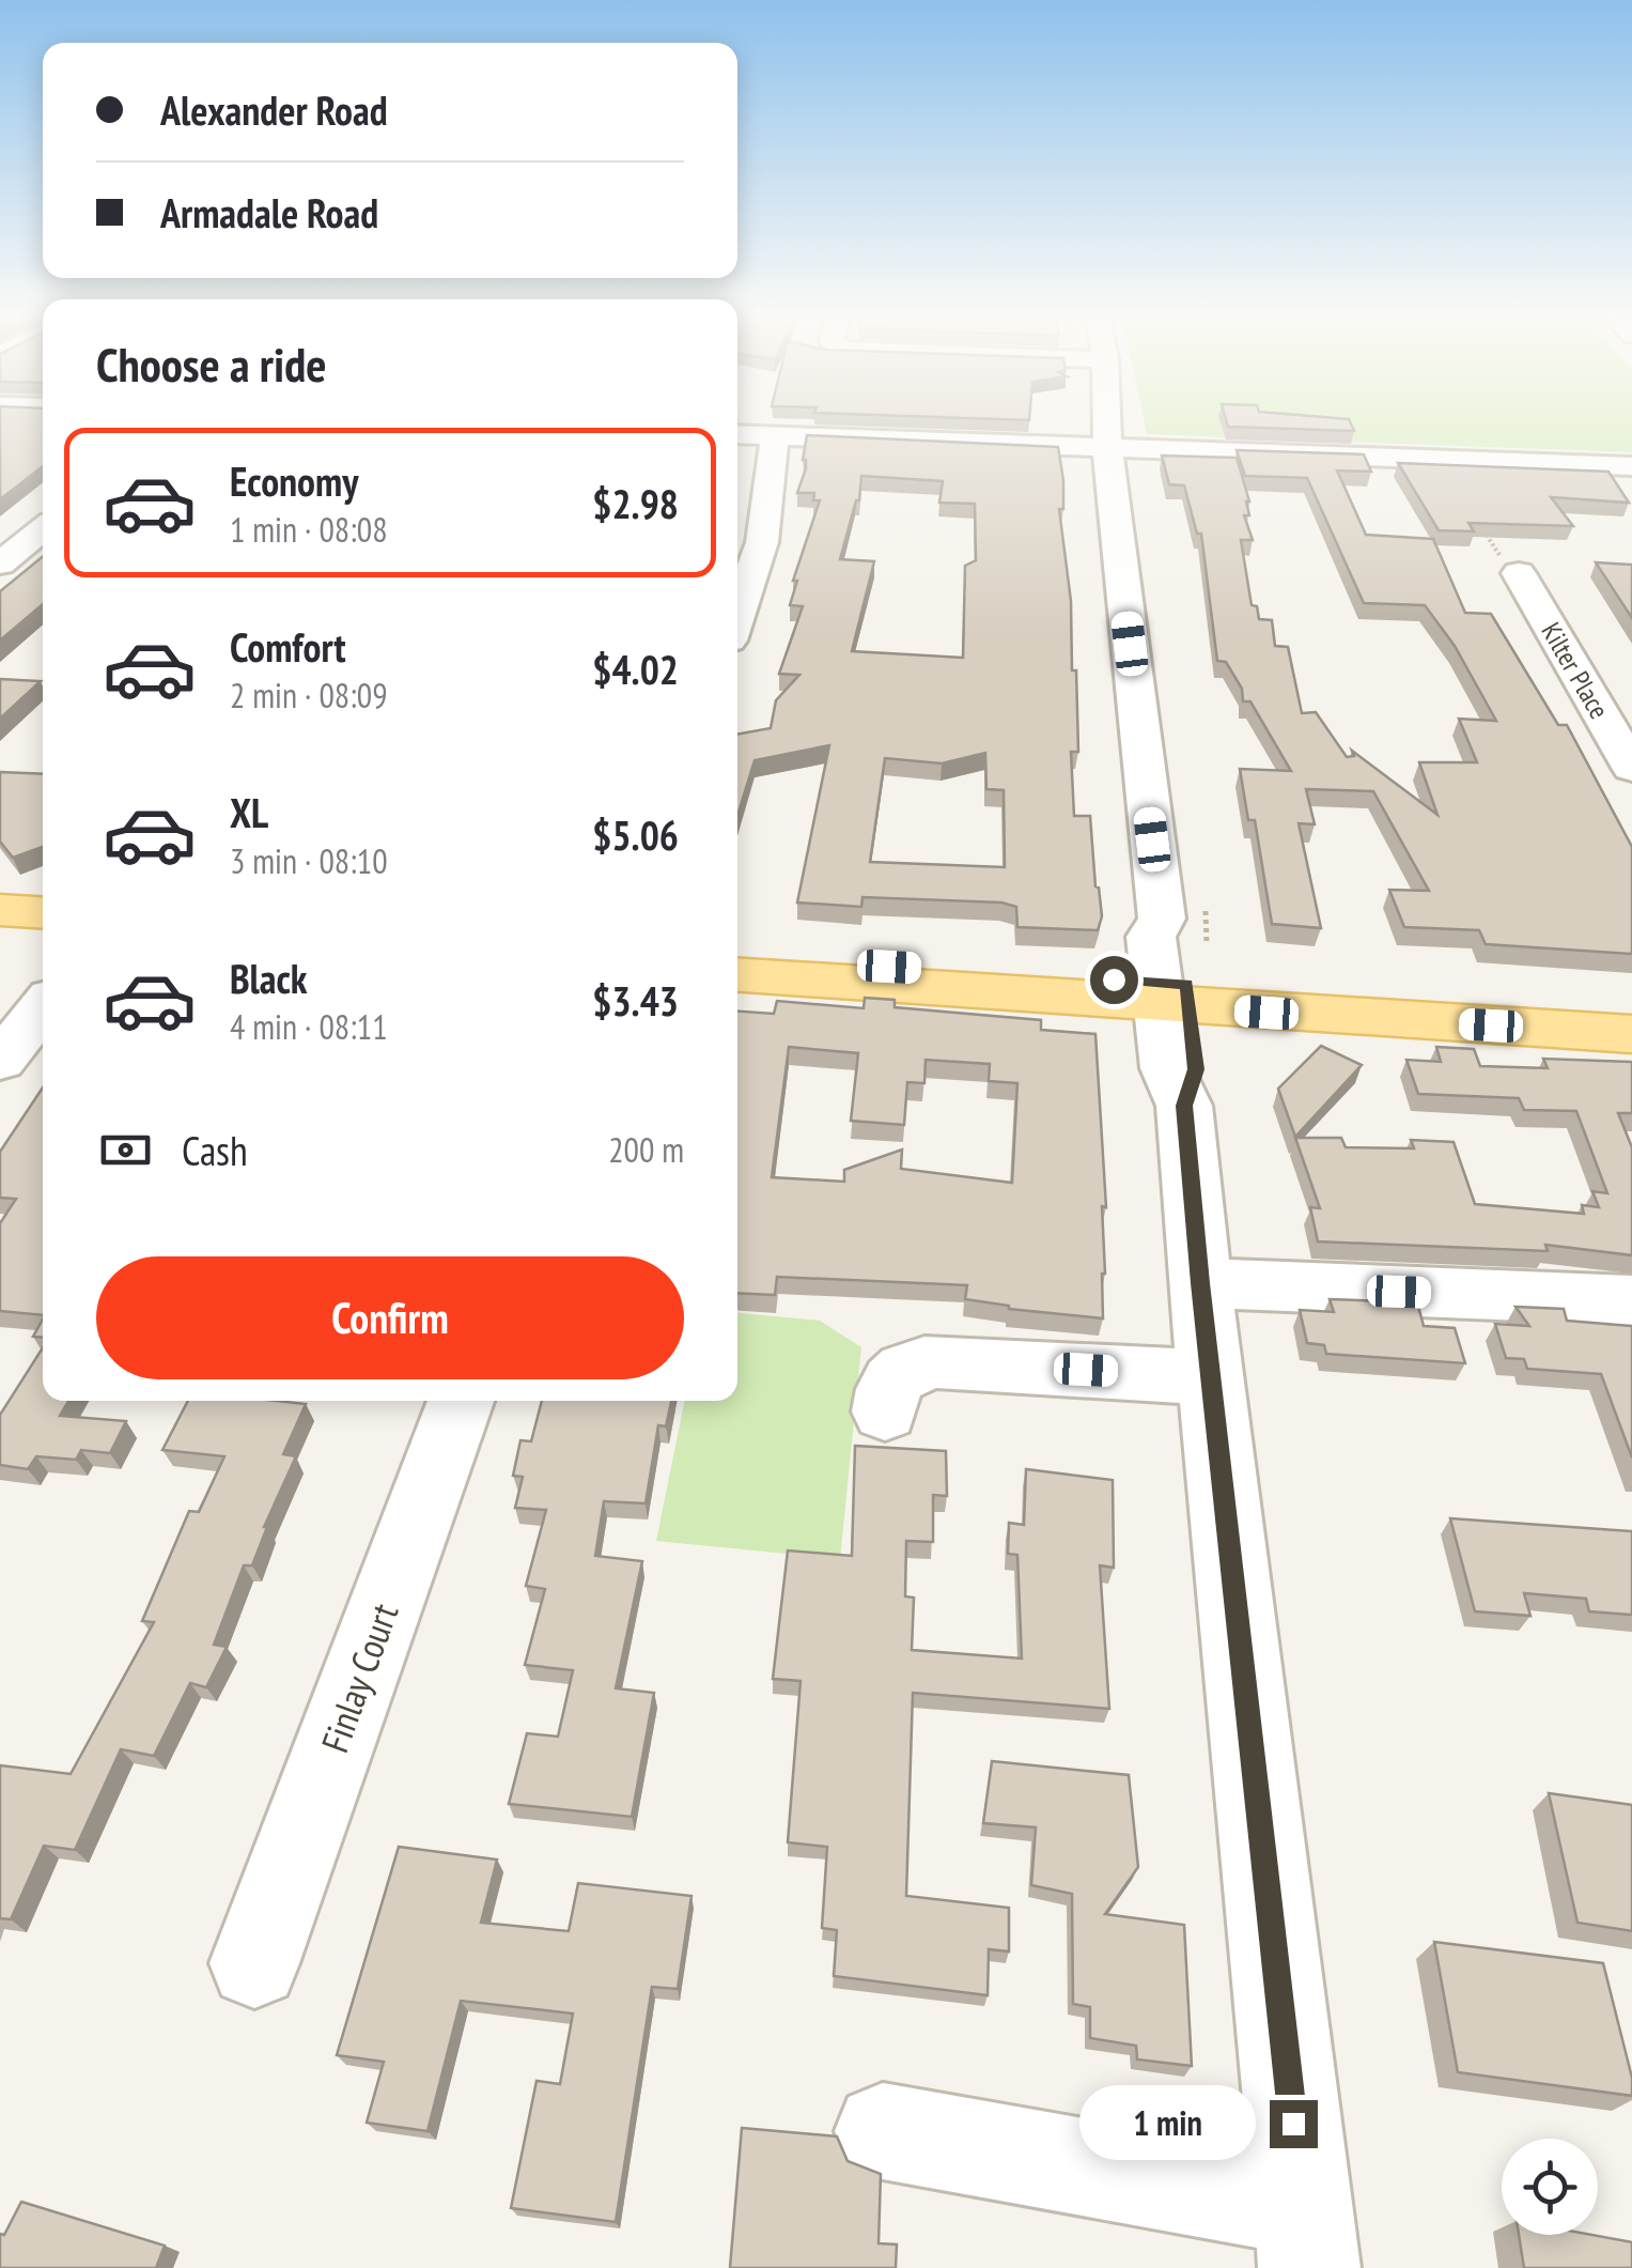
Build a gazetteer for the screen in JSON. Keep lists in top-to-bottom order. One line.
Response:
{"streets":{"street":["Kilter Place","Finlay Court"]},"page":{"banner":["Alexander Road","Armadale Road"],"heading":"Choose a ride","list":[{"name":"Economy","note":"1 min · 08:08","value":"$2.98"},{"name":"Comfort","note":"2 min · 08:09","value":"$4.02"},{"name":"XL","note":"3 min · 08:10","value":"$5.06"},{"name":"Black","note":"4 min · 08:11","value":"$3.43"}],"pay":["Cash","200 m"],"buttons":"Confirm","bubble":"1 min"}}
